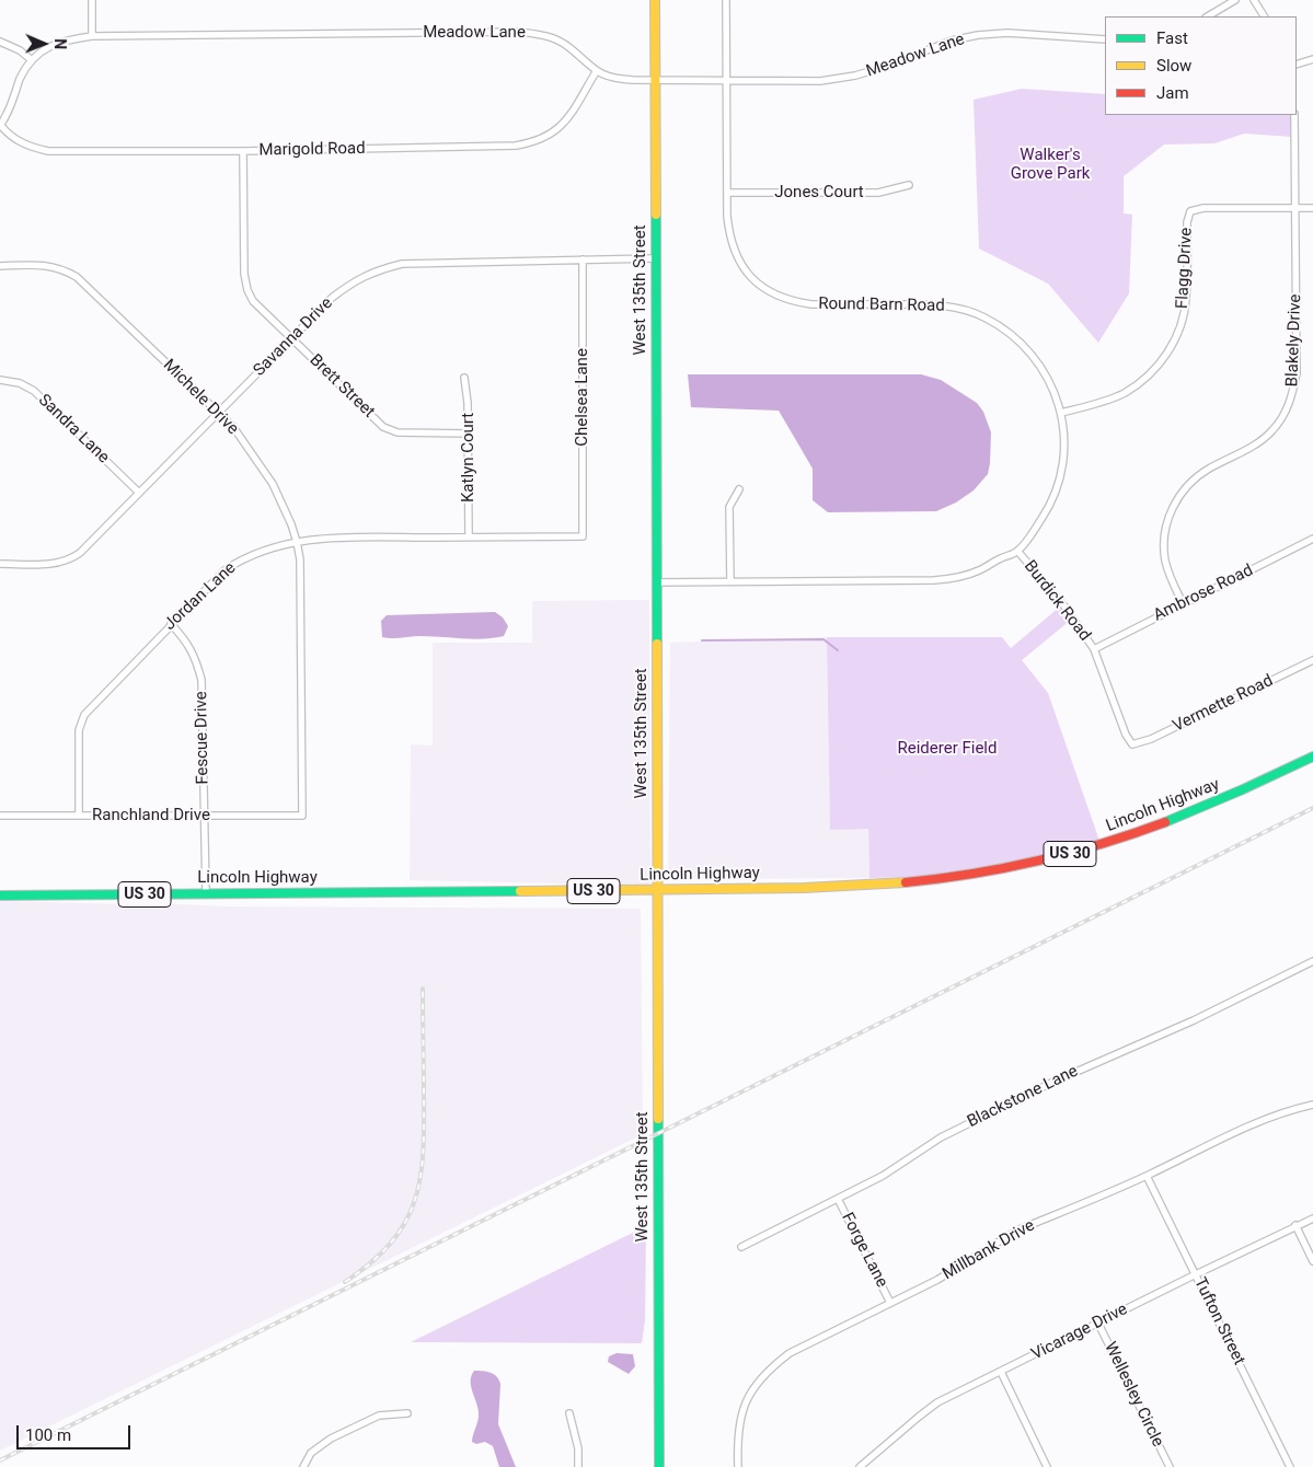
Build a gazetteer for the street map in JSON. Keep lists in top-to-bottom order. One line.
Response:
{"streets":{"street":["Meadow Lane","Marigold Road","Jones Court","Flagg Drive","West 135th Street","Round Barn Road","Savanna Drive","Blakely Drive","Brett Street","Michele Drive","Chelsea Lane","Sandra Lane","Katlyn Court","Ambrose Road","Jordan Lane","Burdick Road","Vermette Road","Fescue Drive","Lincoln Highway","Ranchland Drive","US 30","Blackstone Lane","Forge Lane","Millbank Drive","Tufton Street","Vicarage Drive","Wellesley Circle"]},"crossings":[["Meadow Lane","Marigold Road"],["Meadow Lane","West 135th Street"],["Meadow Lane","Round Barn Road"],["Marigold Road","Brett Street"],["Jones Court","Round Barn Road"],["Flagg Drive","Round Barn Road"],["Flagg Drive","Blakely Drive"],["West 135th Street","Round Barn Road"],["West 135th Street","Savanna Drive"],["West 135th Street","Lincoln Highway"],["Round Barn Road","Burdick Road"],["Savanna Drive","Brett Street"],["Savanna Drive","Michele Drive"],["Savanna Drive","Chelsea Lane"],["Savanna Drive","Sandra Lane"],["Blakely Drive","Ambrose Road"],["Brett Street","Katlyn Court"],["Michele Drive","Jordan Lane"],["Michele Drive","Ranchland Drive"],["Chelsea Lane","Jordan Lane"],["Katlyn Court","Jordan Lane"],["Ambrose Road","Burdick Road"],["Jordan Lane","Fescue Drive"],["Jordan Lane","Ranchland Drive"],["Burdick Road","Vermette Road"],["Fescue Drive","Lincoln Highway"],["Fescue Drive","Ranchland Drive"],["Blackstone Lane","Forge Lane"],["Forge Lane","Millbank Drive"],["Millbank Drive","Tufton Street"],["Tufton Street","Vicarage Drive"],["Vicarage Drive","Wellesley Circle"]],"parks":["Walker's Grove Park","Reiderer Field"],"legend":["Fast","Slow","Jam"],"scale_bar":"100 m","north":"right"}
